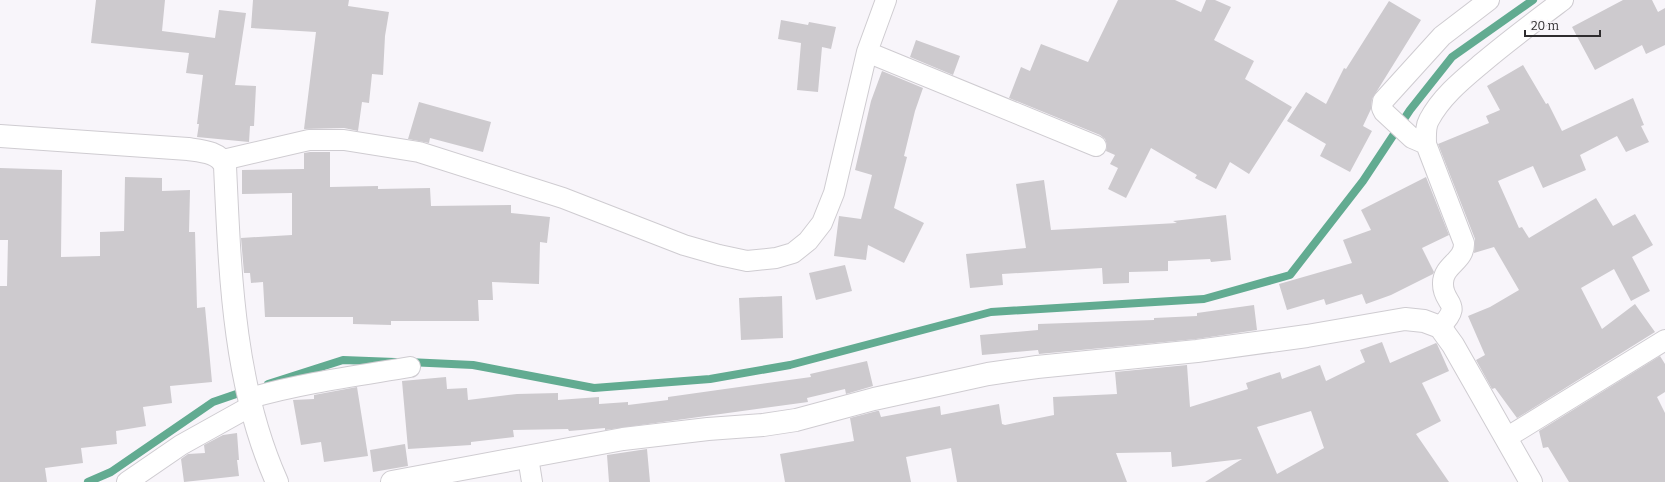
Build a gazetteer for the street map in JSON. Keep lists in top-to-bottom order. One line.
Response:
{"scale_bar":"20 m"}
